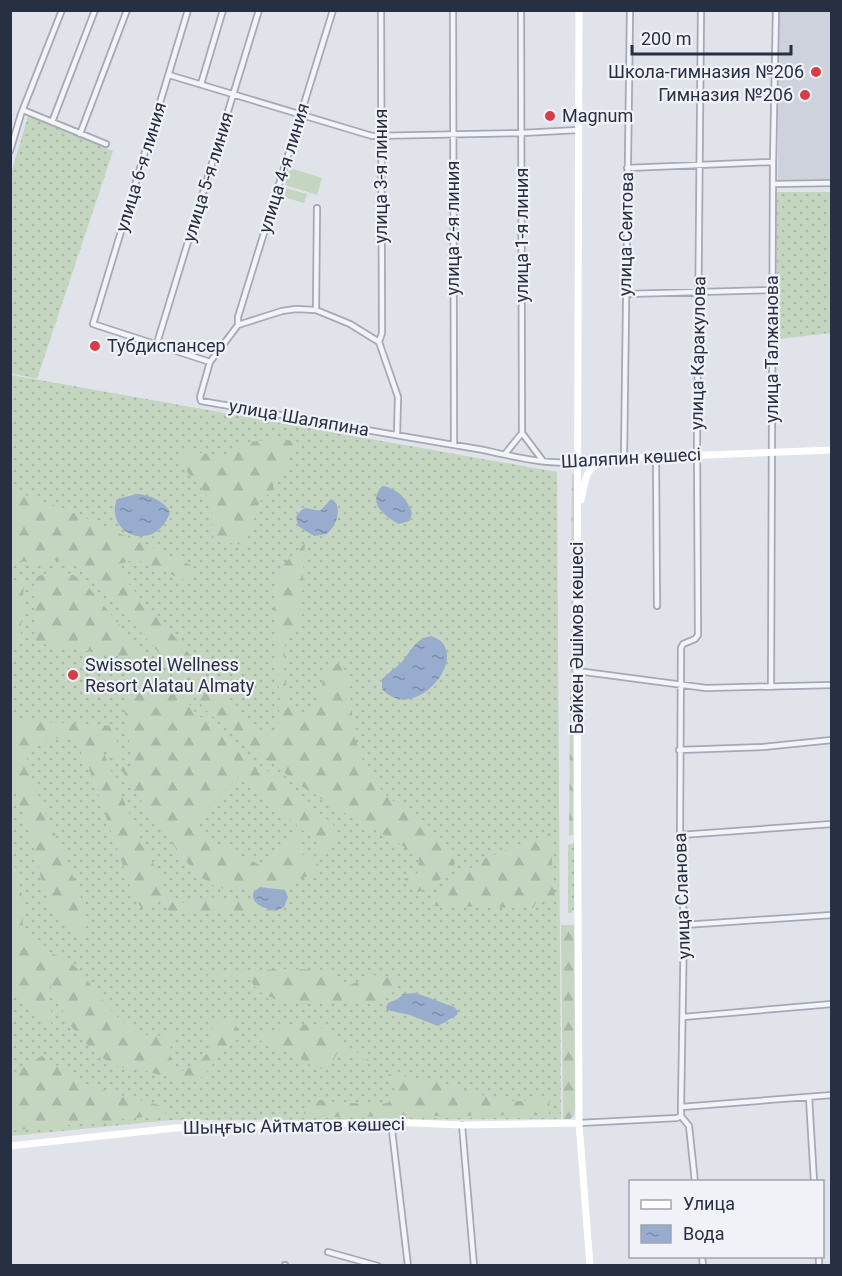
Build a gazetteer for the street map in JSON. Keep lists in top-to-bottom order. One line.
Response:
{"streets":{"main road":["Шаляпин көшесі","Бәйкен Әшімов көшесі","Шыңғыс Айтматов көшесі"],"street":["улица 6-я линия","улица 4-я линия","улица 3-я линия","улица 5-я линия","улица 2-я линия","улица Сеитова","улица 1-я линия","улица Талжанова","улица Каракулова","улица Шаляпина","улица Сланова"]},"crossings":[["улица 6-я линия","улица 5-я линия"],["улица 2-я линия","Шаляпин көшесі"],["улица Сеитова","Шаляпин көшесі"],["улица Талжанова","Шаляпин көшесі"],["улица Каракулова","Шаляпин көшесі"],["улица Каракулова","улица Сланова"],["улица Шаляпина","Шаляпин көшесі"],["Шаляпин көшесі","Бәйкен Әшімов көшесі"],["Бәйкен Әшімов көшесі","Шыңғыс Айтматов көшесі"]],"places":["Школа-гимназия №206","Гимназия №206","Magnum","Тубдиспансер","Swissotel Wellness Resort Alatau Almaty"],"legend":["Улица","Вода"],"scale_bar":"200 m"}
